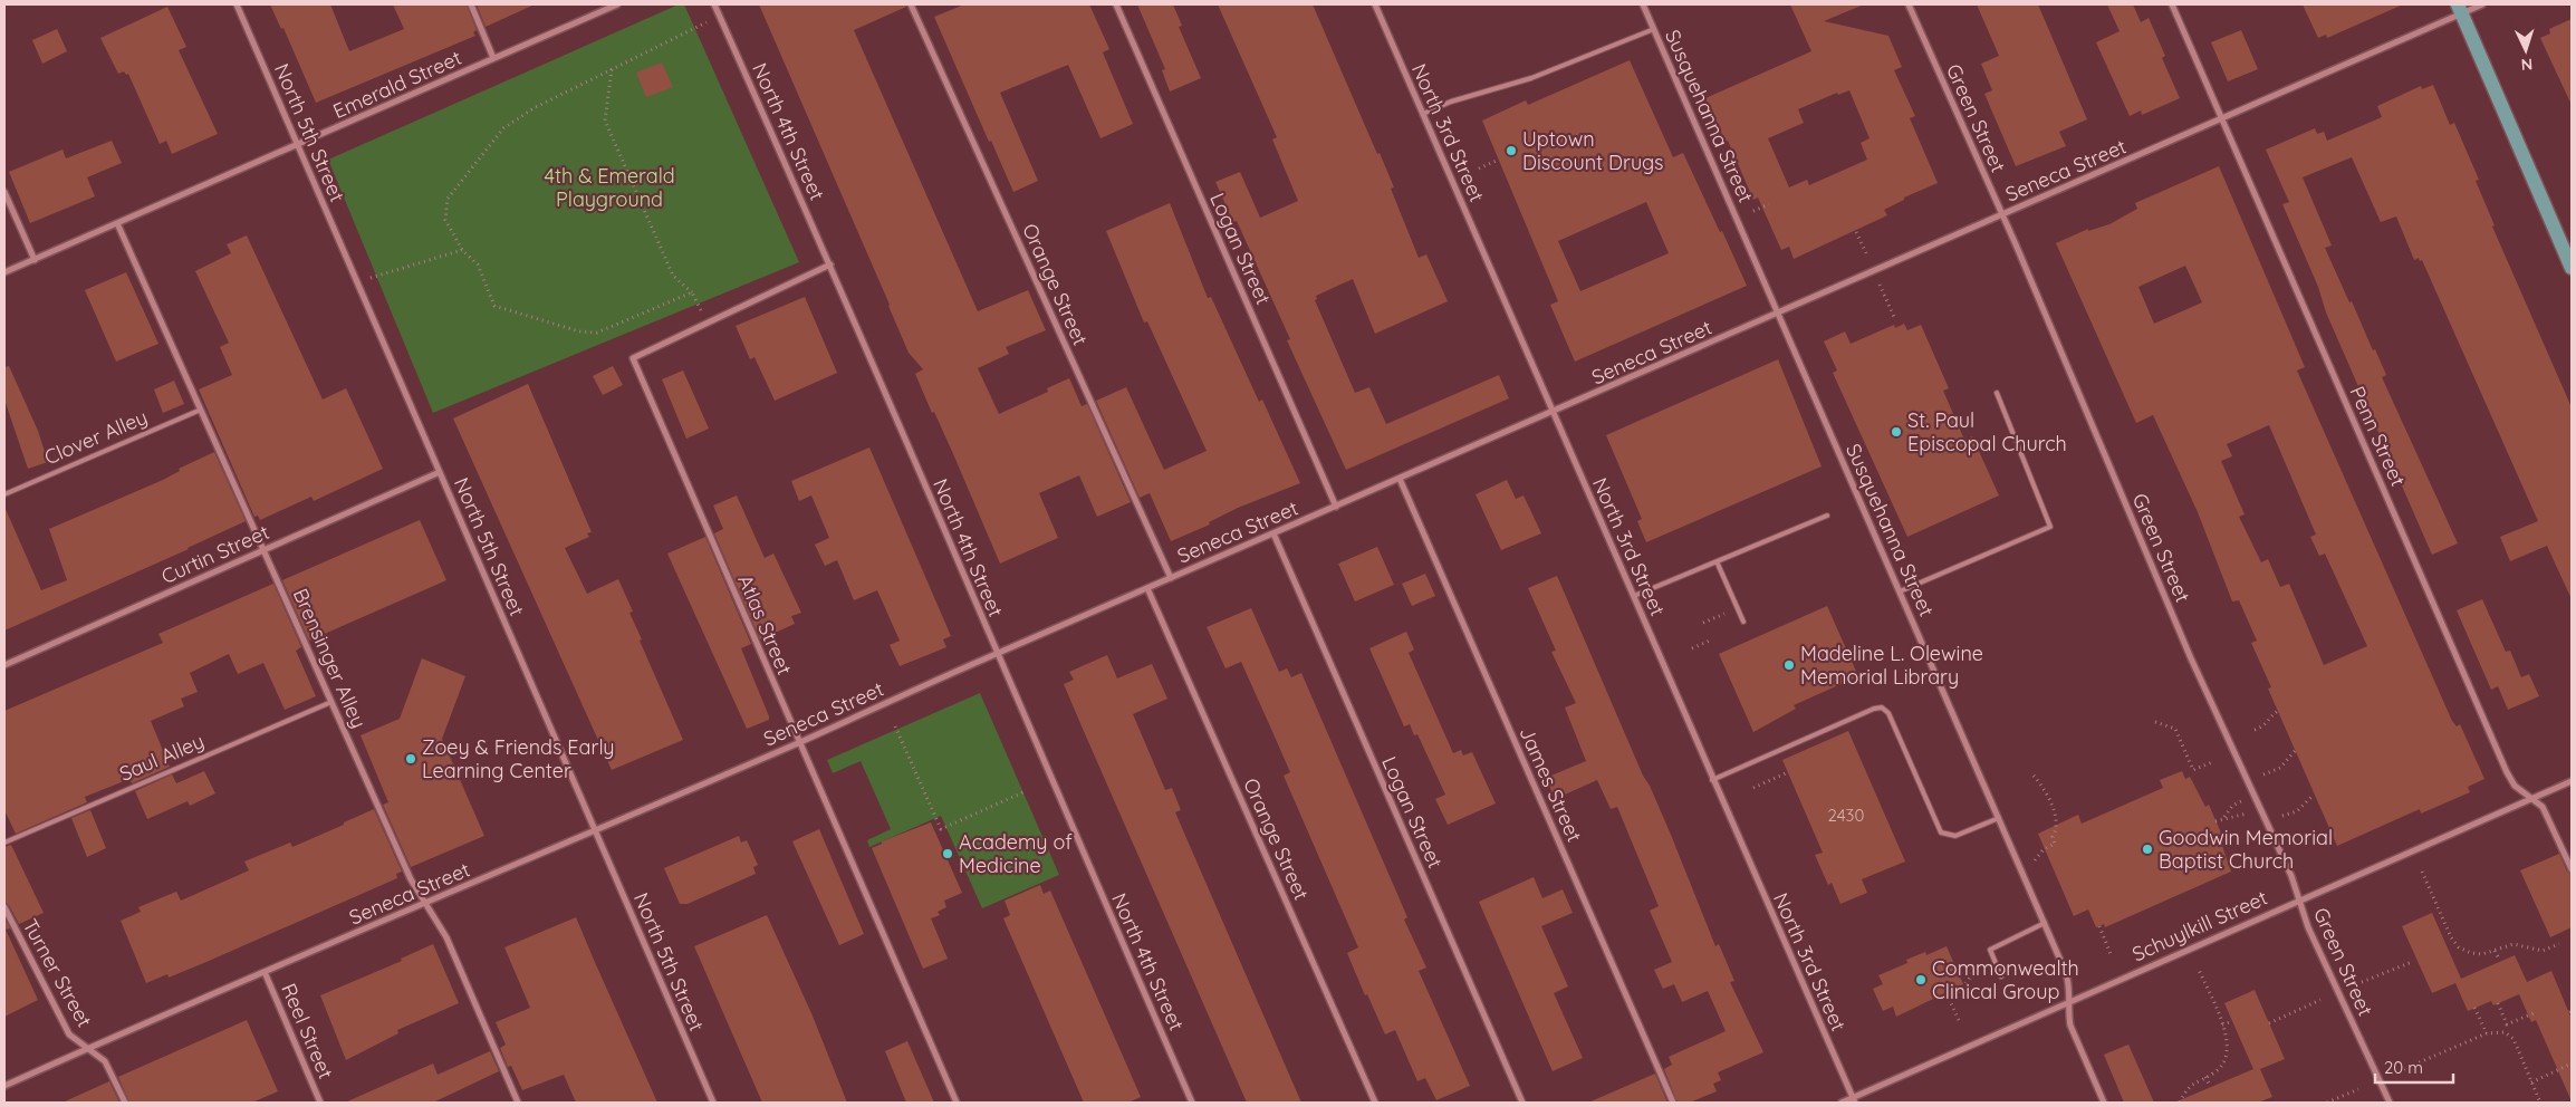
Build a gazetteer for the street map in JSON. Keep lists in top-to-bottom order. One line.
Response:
{"streets":{"street":["Emerald Street","Susquehanna Street","Green Street","North 4th Street","North 5th Street","North 3rd Street","Seneca Street","Logan Street","Orange Street","Penn Street","Curtin Street","Atlas Street","Brensinger Alley","James Street","Schuylkill Street","Turner Street","Reel Street"],"lane":["Clover Alley","Saul Alley"]},"crossings":[["Emerald Street","North 5th Street"],["Emerald Street","Brensinger Alley"],["Susquehanna Street","Seneca Street"],["Susquehanna Street","Schuylkill Street"],["Green Street","Seneca Street"],["Green Street","Schuylkill Street"],["North 4th Street","Seneca Street"],["North 4th Street","Atlas Street"],["North 5th Street","Seneca Street"],["North 5th Street","Curtin Street"],["North 3rd Street","Seneca Street"],["North 3rd Street","Schuylkill Street"],["Seneca Street","Logan Street"],["Seneca Street","Orange Street"],["Seneca Street","Penn Street"],["Seneca Street","Atlas Street"],["Seneca Street","Brensinger Alley"],["Seneca Street","James Street"],["Seneca Street","Turner Street"],["Seneca Street","Reel Street"],["Penn Street","Schuylkill Street"],["Clover Alley","Brensinger Alley"],["Curtin Street","Brensinger Alley"],["Brensinger Alley","Saul Alley"]],"parks":["4th & Emerald Playground"],"places":["Uptown Discount Drugs","St. Paul Episcopal Church","Madeline L. Olewine Memorial Library","Zoey & Friends Early Learning Center","Goodwin Memorial Baptist Church","Academy of Medicine","Commonwealth Clinical Group"],"house_numbers":["2430"],"scale_bar":"20 m","north":"bottom"}
